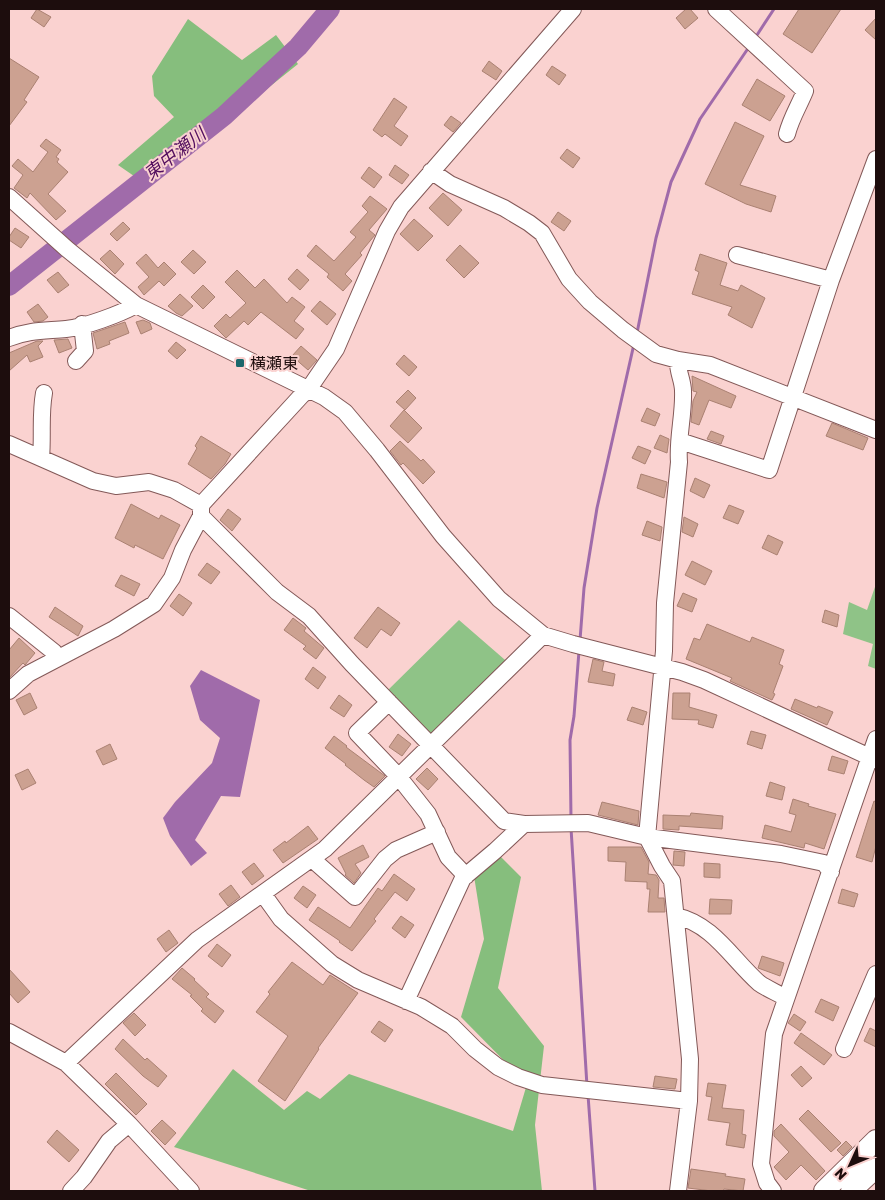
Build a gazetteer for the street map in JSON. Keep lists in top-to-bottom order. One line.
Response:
{"water":["東中瀬川"],"places":{"transit":["横瀬東"]},"north":"bottom left"}
